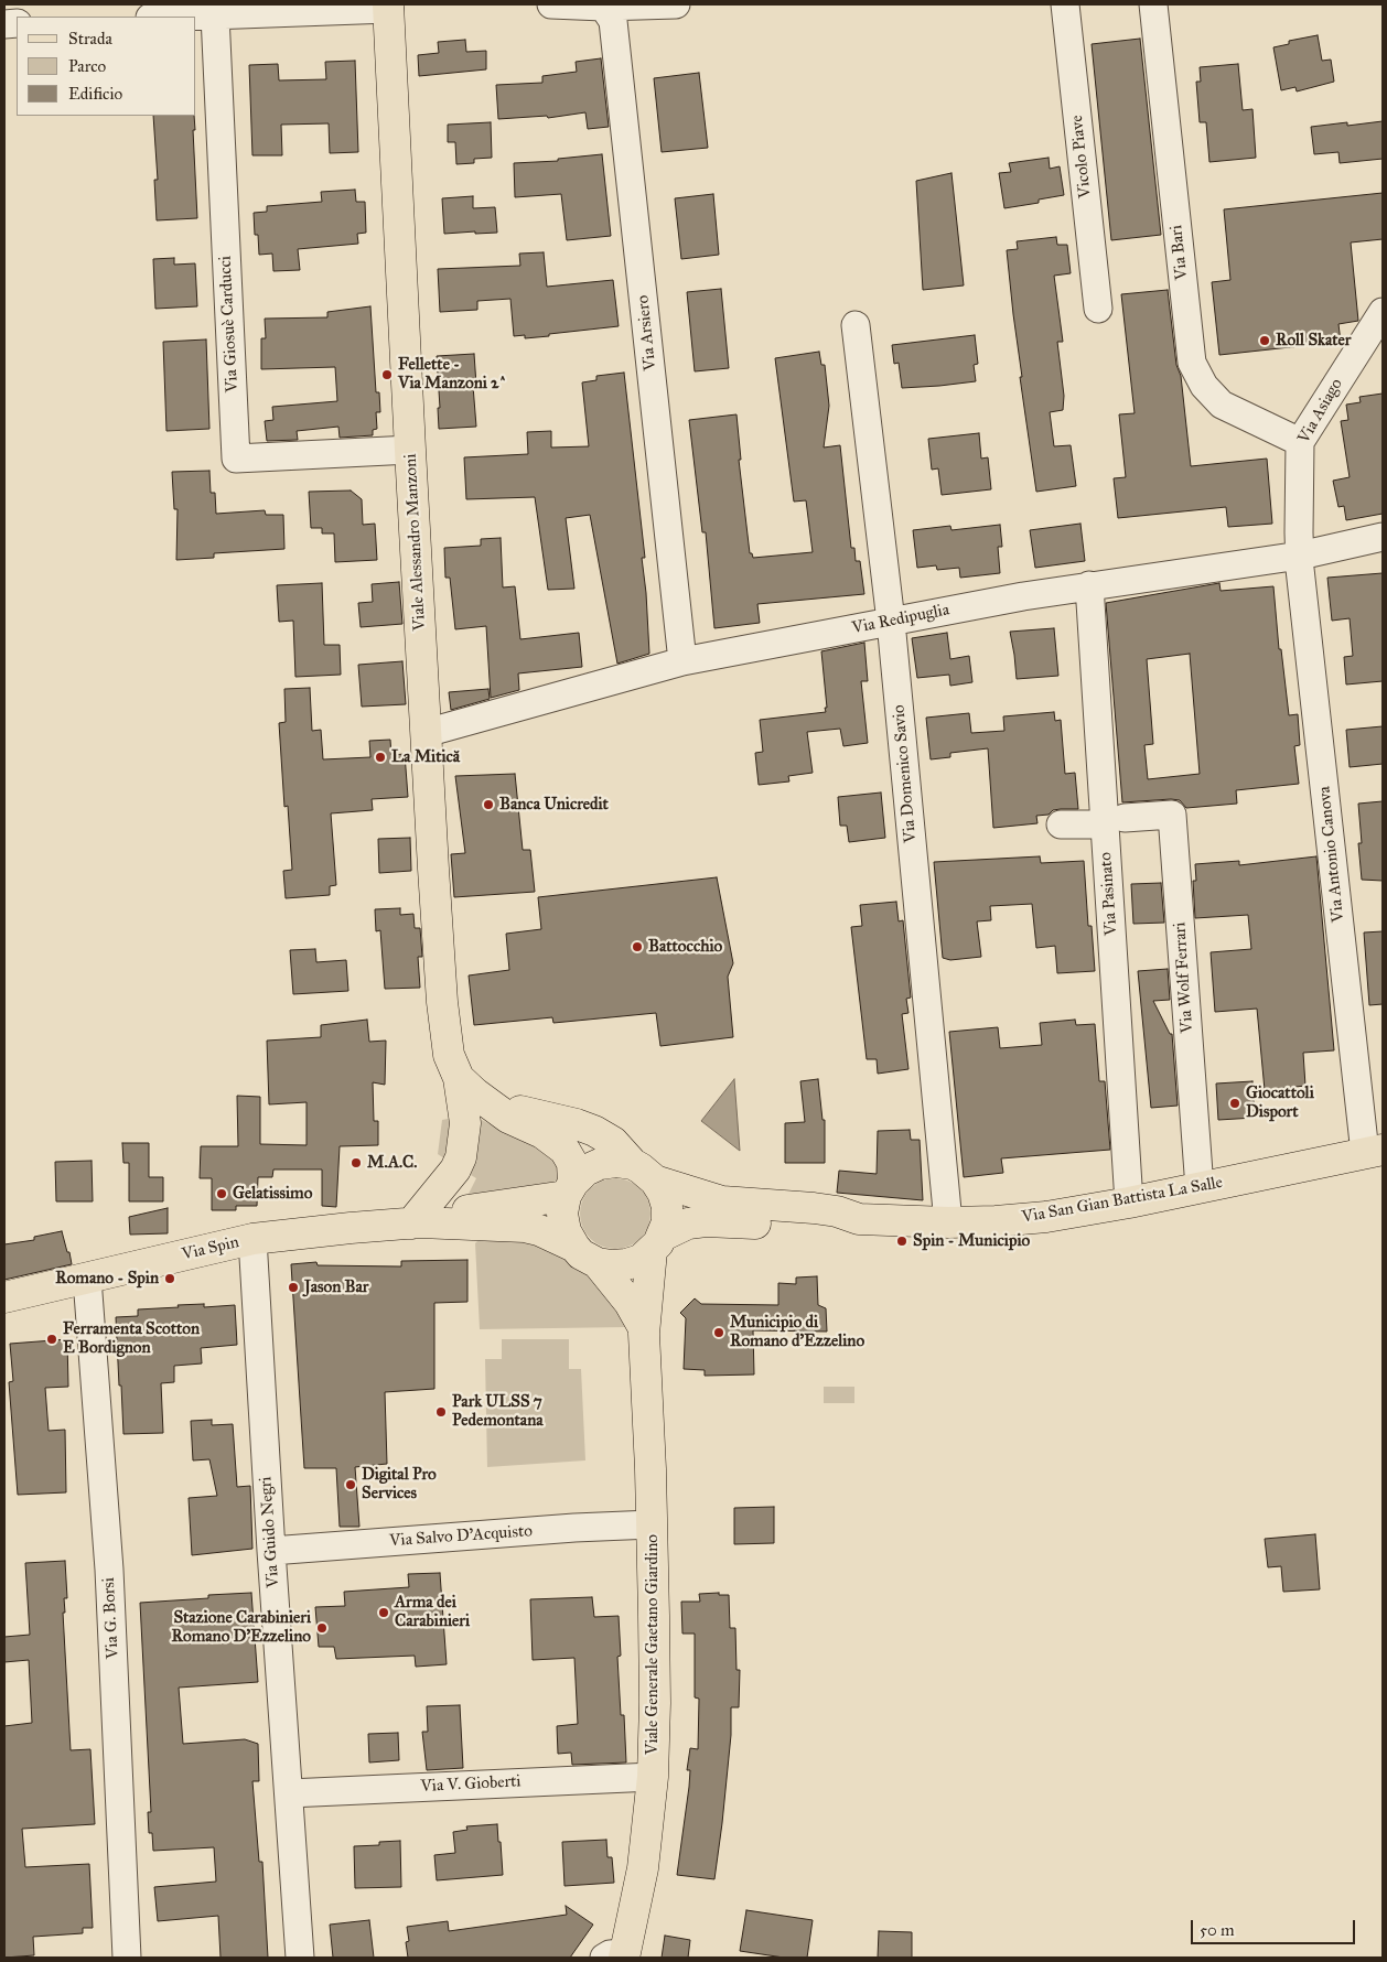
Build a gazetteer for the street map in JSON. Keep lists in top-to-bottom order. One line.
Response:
{"streets":{"main road":["Viale Alessandro Manzoni","Via San Gian Battista La Salle","Via Spin","Viale Generale Gaetano Giardino"],"street":["Vicolo Piave","Via Bari","Via Giosuè Carducci","Via Arsiero","Via Asiago","Via Redipuglia","Via Domenico Savio","Via Antonio Canova","Via Pasinato","Via Wolf Ferrari","Via Guido Negri","Via Salvo D'Acquisto","Via G. Borsi","Via V. Gioberti"]},"crossings":[["Via Bari","Via Asiago"],["Via Giosuè Carducci","Viale Alessandro Manzoni"],["Via Arsiero","Via Redipuglia"],["Via Asiago","Via Redipuglia"],["Via Asiago","Via Antonio Canova"],["Viale Alessandro Manzoni","Via Redipuglia"],["Viale Alessandro Manzoni","Via San Gian Battista La Salle"],["Viale Alessandro Manzoni","Via Spin"],["Viale Alessandro Manzoni","Viale Generale Gaetano Giardino"],["Via Redipuglia","Via Domenico Savio"],["Via Redipuglia","Via Antonio Canova"],["Via Redipuglia","Via Pasinato"],["Via Domenico Savio","Via San Gian Battista La Salle"],["Via Antonio Canova","Via San Gian Battista La Salle"],["Via Pasinato","Via Wolf Ferrari"],["Via Pasinato","Via San Gian Battista La Salle"],["Via Wolf Ferrari","Via San Gian Battista La Salle"],["Via San Gian Battista La Salle","Via Spin"],["Via San Gian Battista La Salle","Viale Generale Gaetano Giardino"],["Via Spin","Via Guido Negri"],["Via Spin","Via G. Borsi"],["Via Spin","Viale Generale Gaetano Giardino"],["Via Guido Negri","Via Salvo D'Acquisto"],["Via Guido Negri","Via V. Gioberti"],["Via Salvo D'Acquisto","Viale Generale Gaetano Giardino"],["Viale Generale Gaetano Giardino","Via V. Gioberti"]],"places":["Roll Skater","Fellette - Via Manzoni 2^","La Mitică","Banca Unicredit","Battocchio","Giocattoli Disport","M.A.C.","Gelatissimo","Spin - Municipio","Romano - Spin","Jason Bar","Municipio di Romano d'Ezzelino","Ferramenta Scotton E Bordignon","Park ULSS 7 Pedemontana","Digital Pro Services","Arma dei Carabinieri","Stazione Carabinieri Romano D'Ezzelino"],"legend":["Strada","Parco","Edificio"],"scale_bar":"50 m"}
